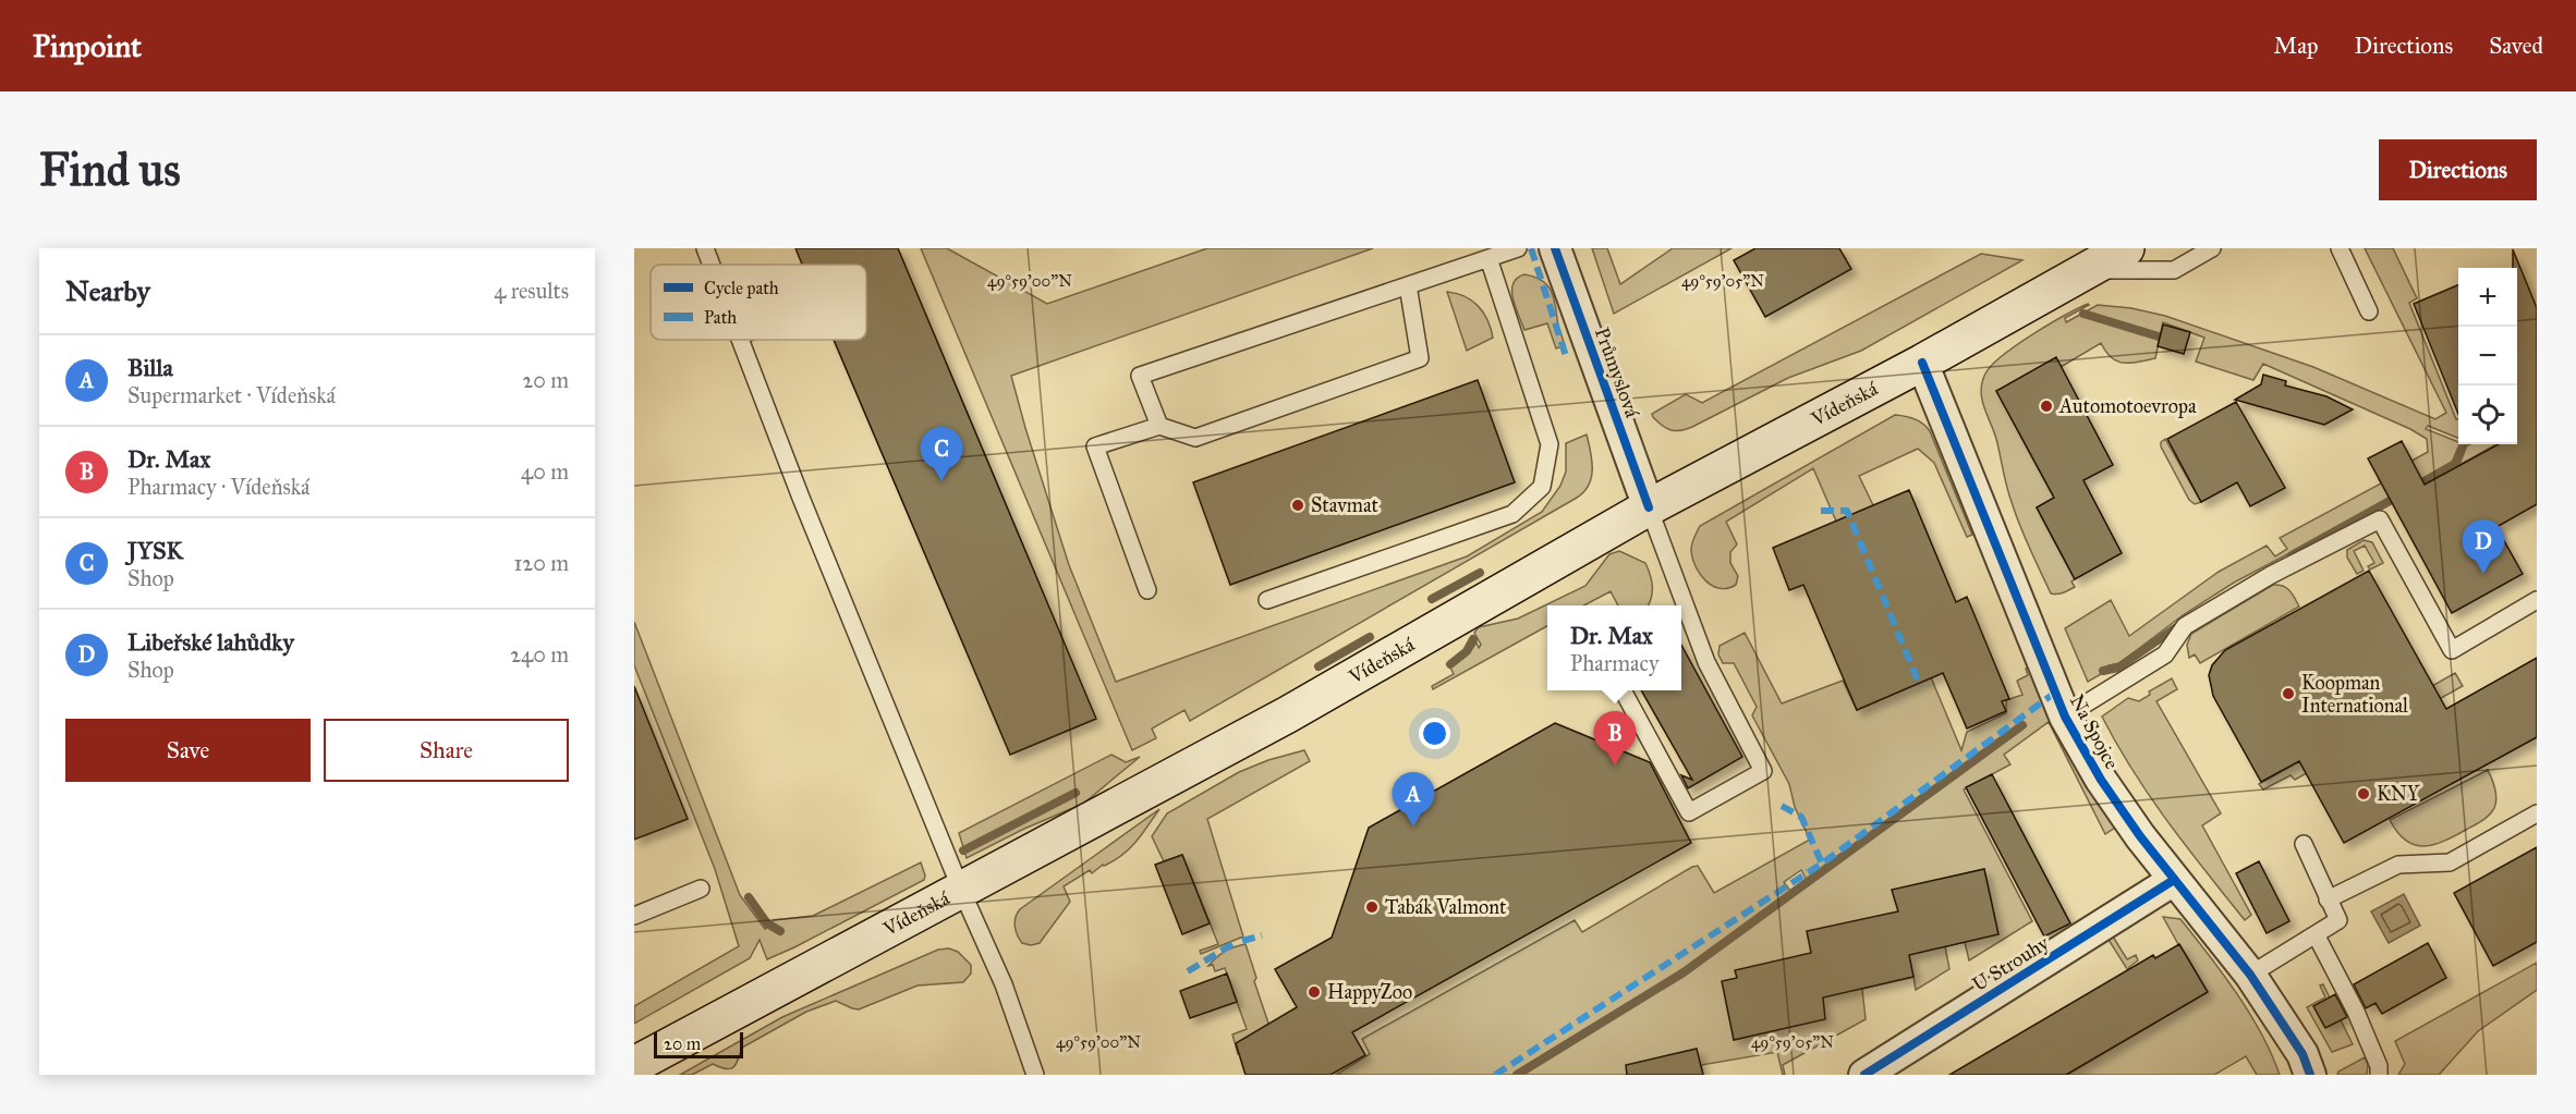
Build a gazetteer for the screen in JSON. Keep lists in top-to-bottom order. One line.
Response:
{"streets":{"main road":["Vídeňská"],"street":["Průmyslová","Na Spojce","U Strouhy"]},"crossings":[["Průmyslová","Vídeňská"],["Vídeňská","Na Spojce"],["Na Spojce","U Strouhy"]],"places":["Automotoevropa","Stavmat","Koopman International","KNY","Tabák Valmont","HappyZoo"],"legend":["Cycle path","Path"],"scale_bar":"20 m","page":{"header":"Pinpoint","nav":["Map","Directions","Saved"],"buttons":["Directions",["Save","Share"]],"title":"Find us","heading":["Nearby","4 results"],"map_buttons":["+","−"],"list":[{"mark":"A","name":"Billa","note":"Supermarket · Vídeňská","value":"20 m"},{"mark":"B","name":"Dr. Max","note":"Pharmacy · Vídeňská","value":"40 m"},{"mark":"C","name":"JYSK","note":"Shop","value":"120 m"},{"mark":"D","name":"Libeřské lahůdky","note":"Shop","value":"240 m"}],"pins":["C","D","B","A"],"popup":["Dr. Max","Pharmacy"],"scale":"20 m"},"coordinates":["49°59'00\"N","49°59'05\"N"]}
